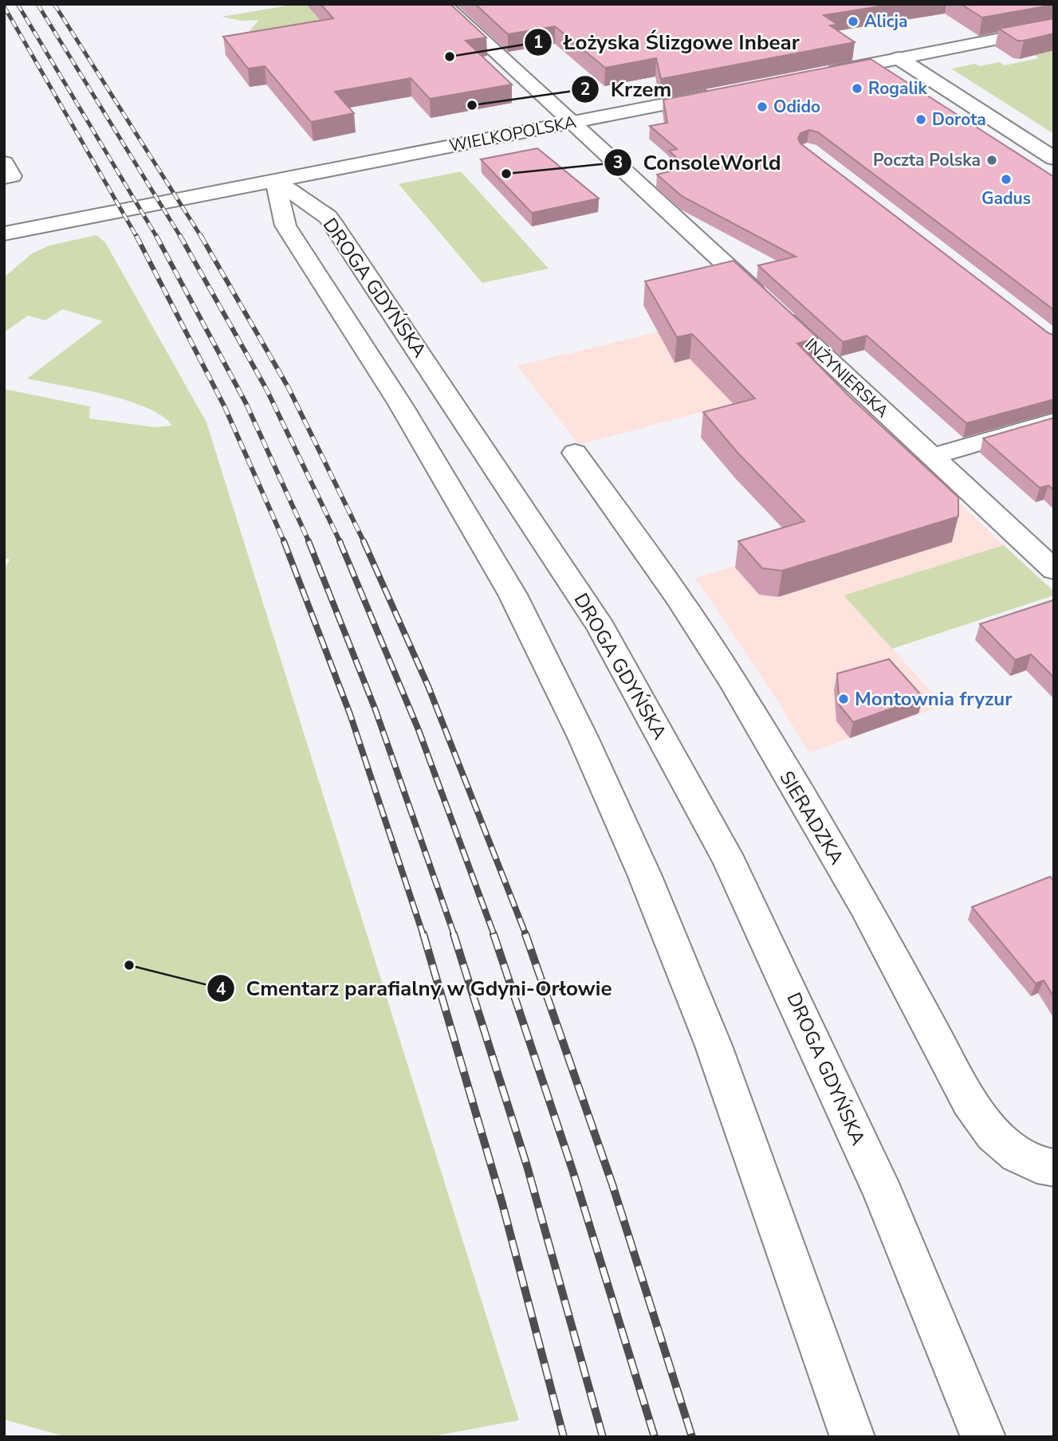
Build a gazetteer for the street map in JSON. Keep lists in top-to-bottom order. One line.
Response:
{"streets":{"main road":["WIELKOPOLSKA","DROGA GDYŃSKA","INŻYNIERSKA","SIERADZKA"]},"crossings":[["WIELKOPOLSKA","DROGA GDYŃSKA"],["WIELKOPOLSKA","INŻYNIERSKA"]],"places":["Alicja","Łożyska Ślizgowe Inbear","Rogalik","Krzem","Odido","Dorota","Poczta Polska","ConsoleWorld","Gadus","Montownia fryzur","Cmentarz parafialny w Gdyni-Orłowie"]}
